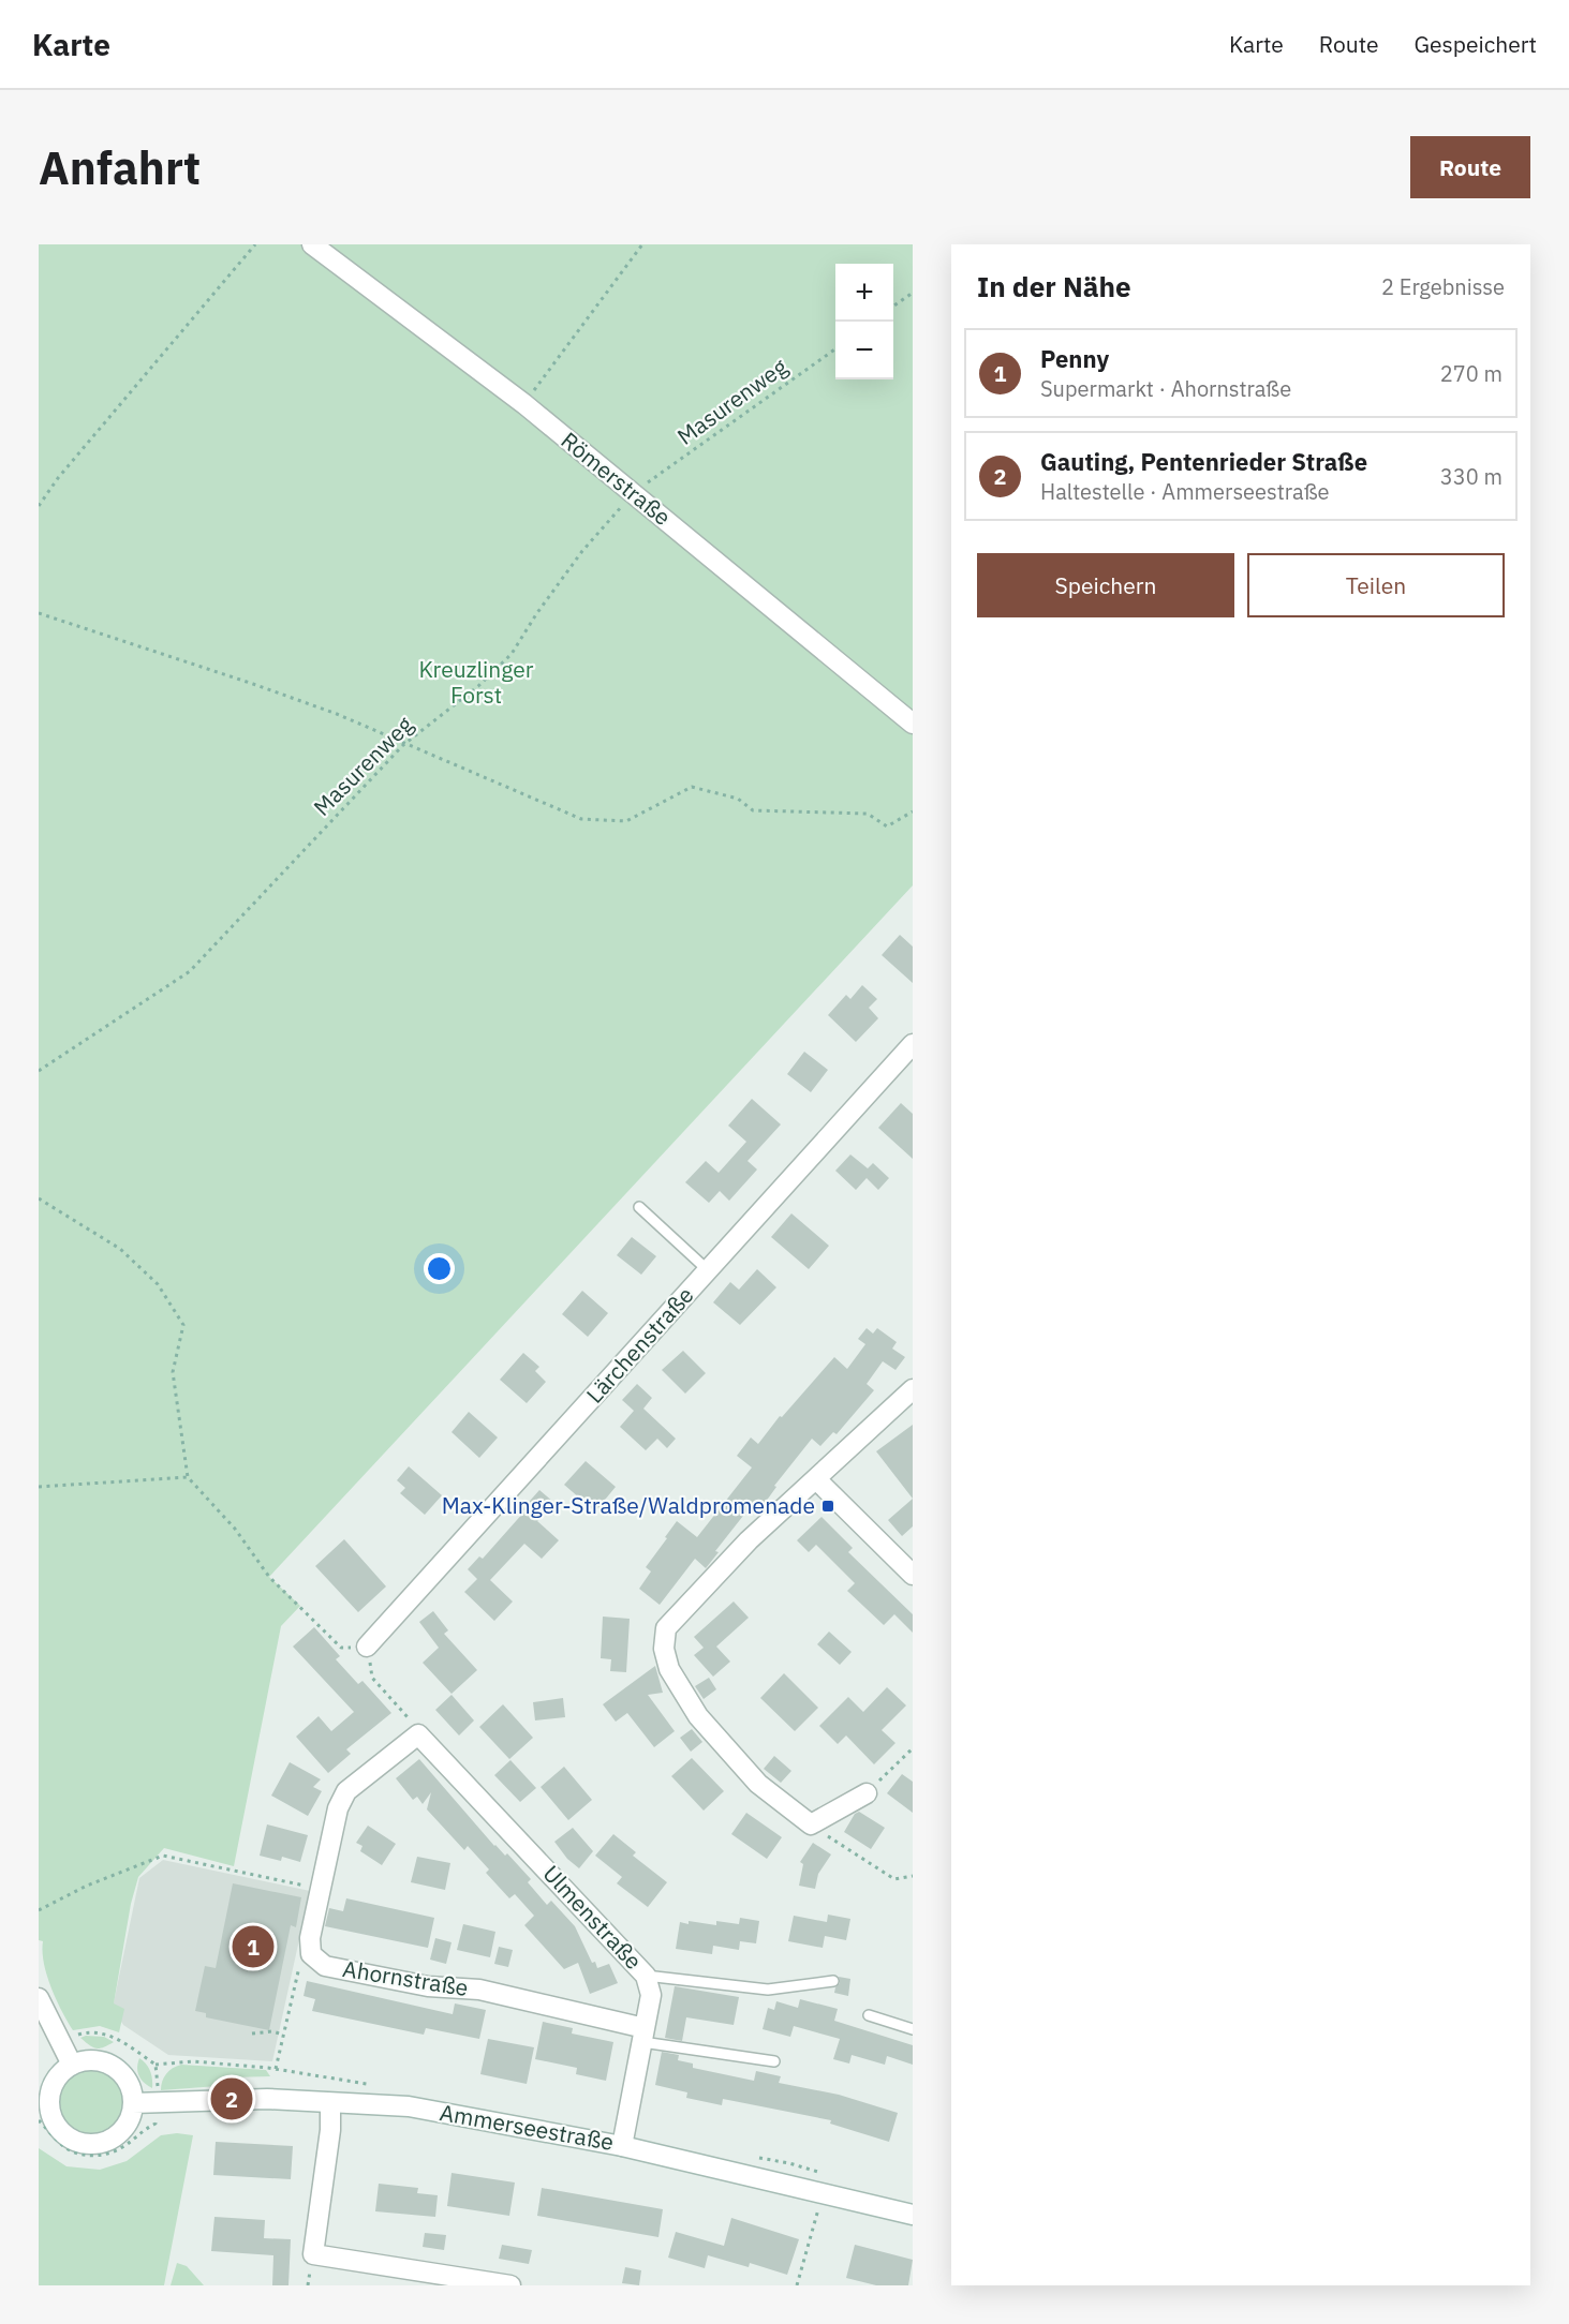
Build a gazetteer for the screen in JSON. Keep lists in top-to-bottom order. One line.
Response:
{"streets":{"street":["Römerstraße","Lärchenstraße","Ulmenstraße","Ahornstraße","Ammerseestraße"],"path":["Masurenweg"]},"crossings":[["Masurenweg","Römerstraße"],["Ulmenstraße","Ahornstraße"],["Ulmenstraße","Ammerseestraße"]],"parks":["Kreuzlinger Forst"],"places":{"transit":["Max-Klinger-Straße/Waldpromenade"]},"page":{"header":"Karte","nav":["Karte","Route","Gespeichert"],"buttons":["Route",["Speichern","Teilen"]],"title":"Anfahrt","heading":["In der Nähe","2 Ergebnisse"],"map_buttons":["+","−"],"list":[{"mark":"1","name":"Penny","note":"Supermarkt · Ahornstraße","value":"270 m"},{"mark":"2","name":"Gauting, Pentenrieder Straße","note":"Haltestelle · Ammerseestraße","value":"330 m"}],"pins":["1","2"]}}
